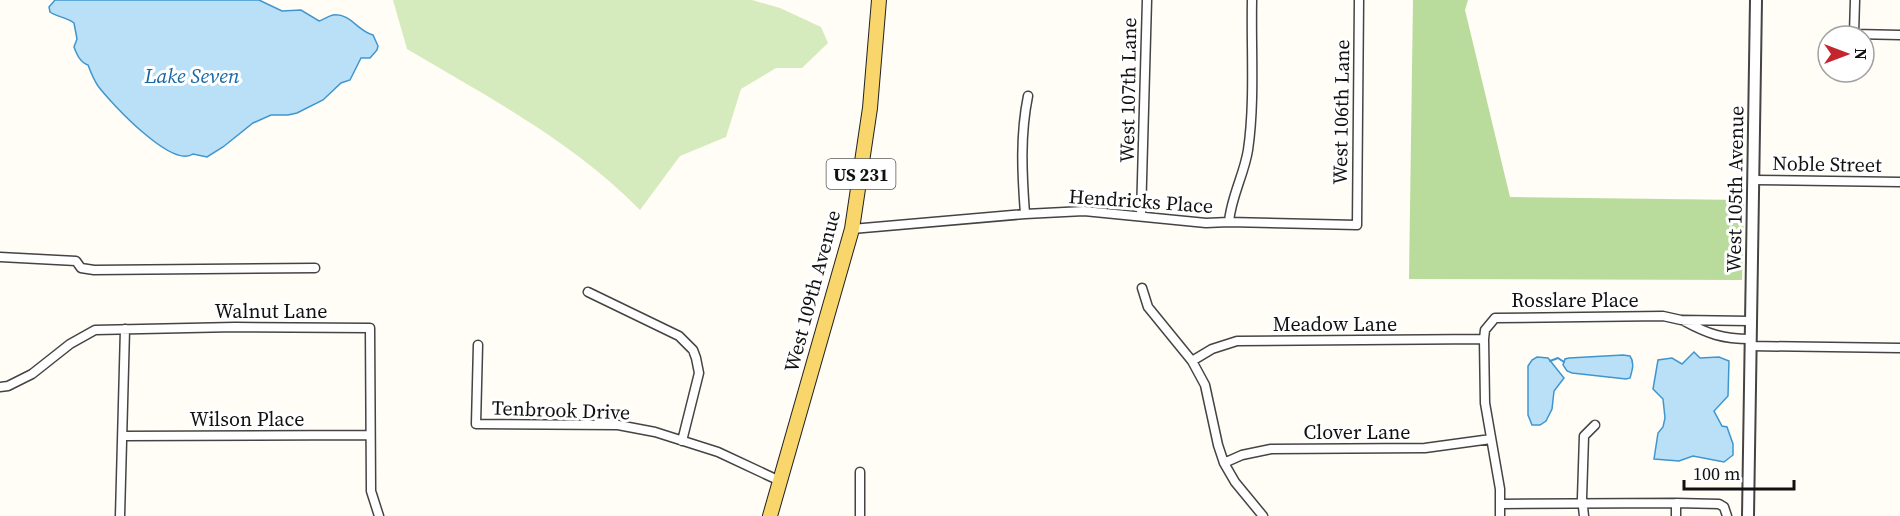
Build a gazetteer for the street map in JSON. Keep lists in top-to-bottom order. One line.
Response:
{"streets":{"main road":["US 231","West 109th Avenue"],"street":["West 107th Lane","West 106th Lane","Noble Street","West 105th Avenue","Hendricks Place","Rosslare Place","Walnut Lane","Meadow Lane","Tenbrook Drive","Wilson Place","Clover Lane"]},"crossings":[["West 107th Lane","Hendricks Place"],["West 106th Lane","Hendricks Place"],["Noble Street","West 105th Avenue"],["West 105th Avenue","Rosslare Place"],["Hendricks Place","West 109th Avenue"],["West 109th Avenue","Tenbrook Drive"],["Rosslare Place","Meadow Lane"],["Walnut Lane","Wilson Place"]],"water":["Lake Seven"],"scale_bar":"100 m","north":"right"}
